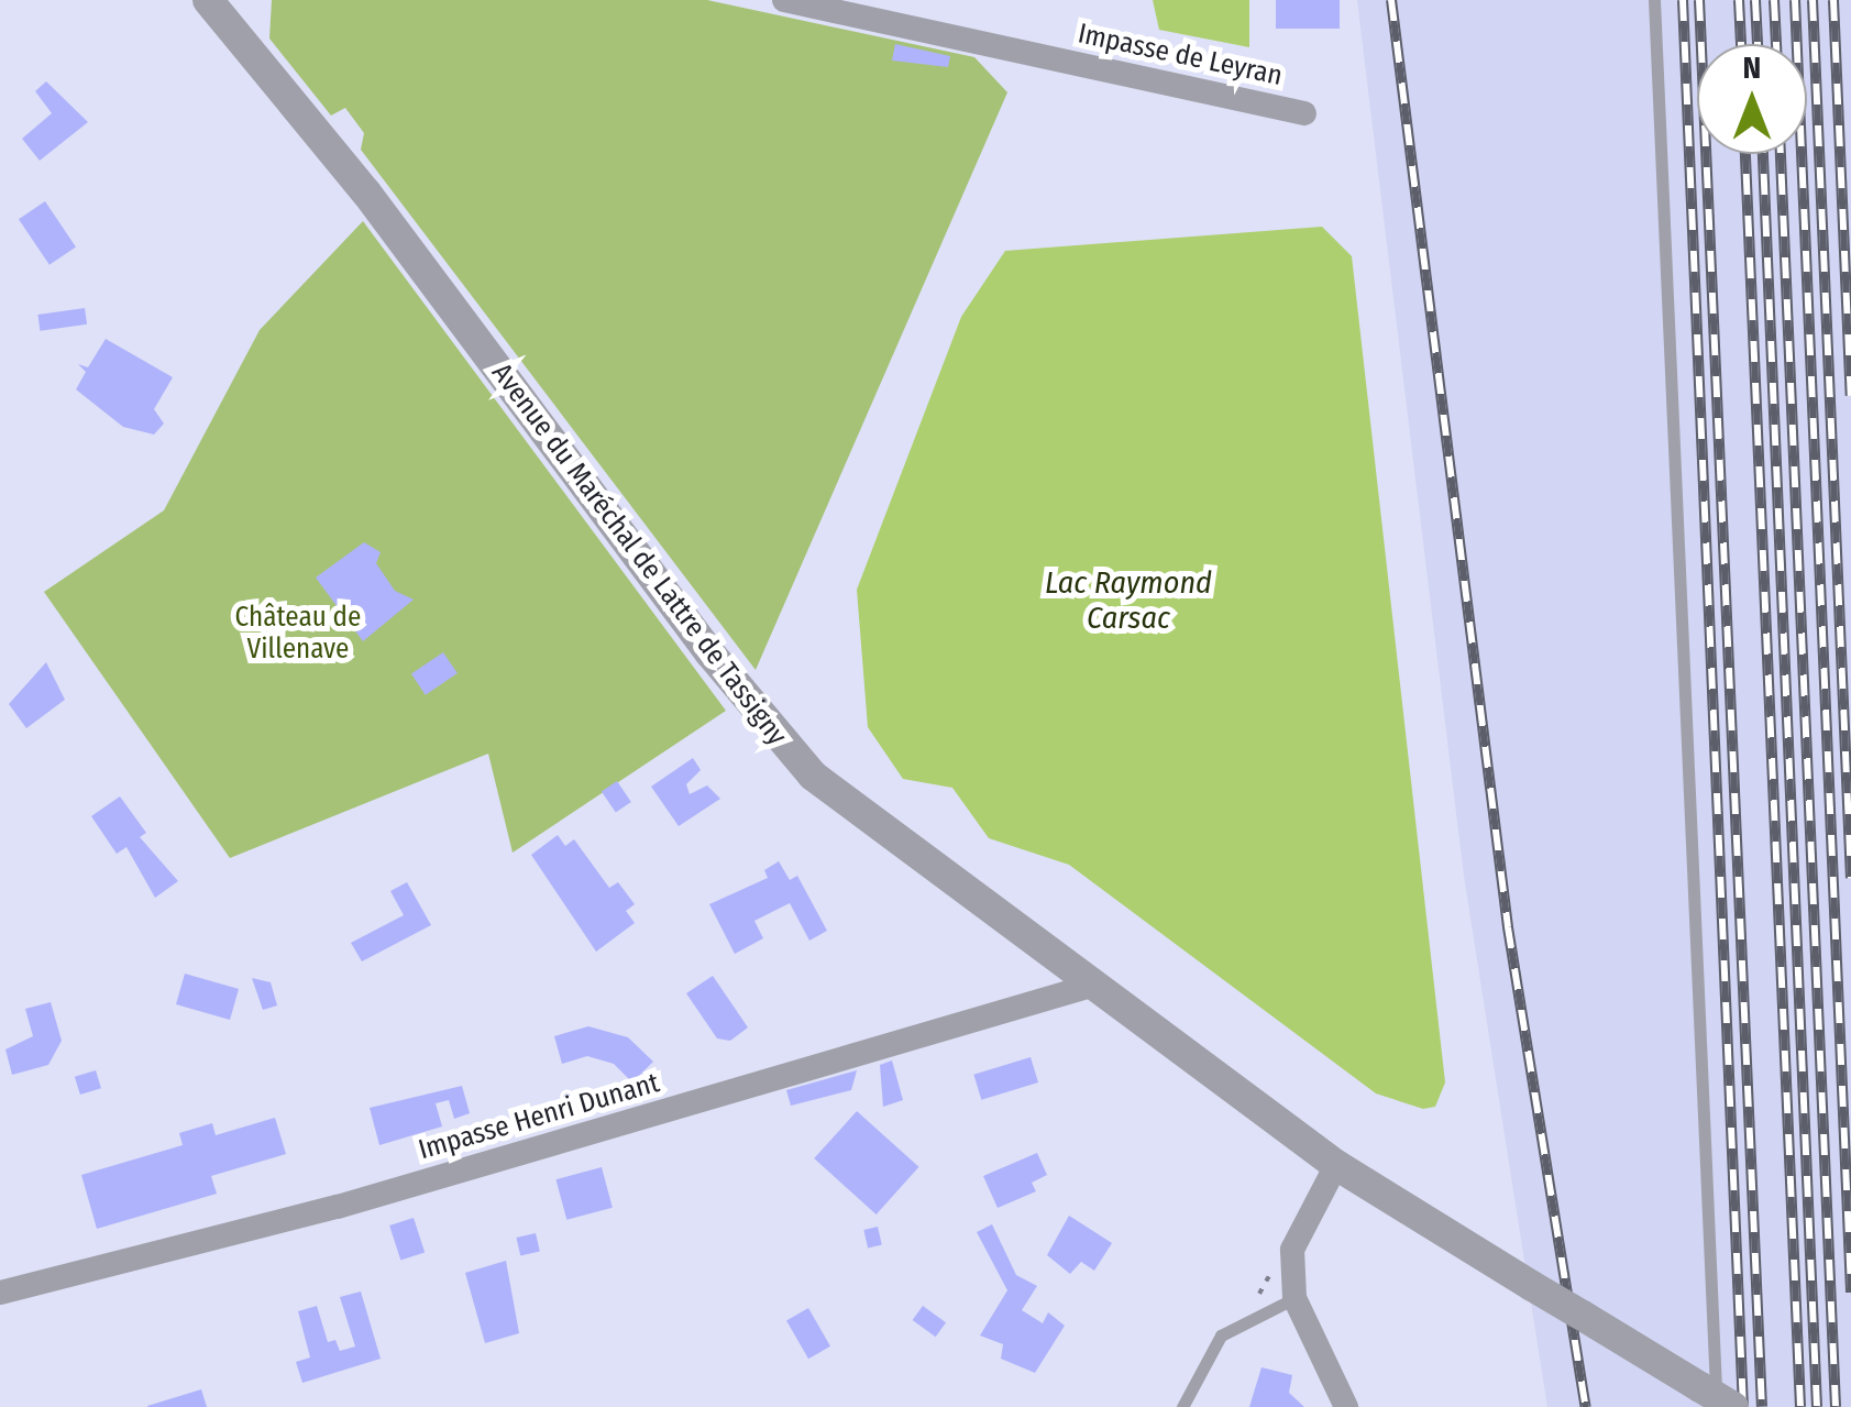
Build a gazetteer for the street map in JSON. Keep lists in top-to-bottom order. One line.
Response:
{"streets":{"street":["Impasse de Leyran","Avenue du Maréchal de Lattre de Tassigny","Impasse Henri Dunant"]},"crossings":[["Avenue du Maréchal de Lattre de Tassigny","Impasse Henri Dunant"]],"water":["Lac Raymond Carsac"],"parks":["Château de Villenave"],"north":"top"}
